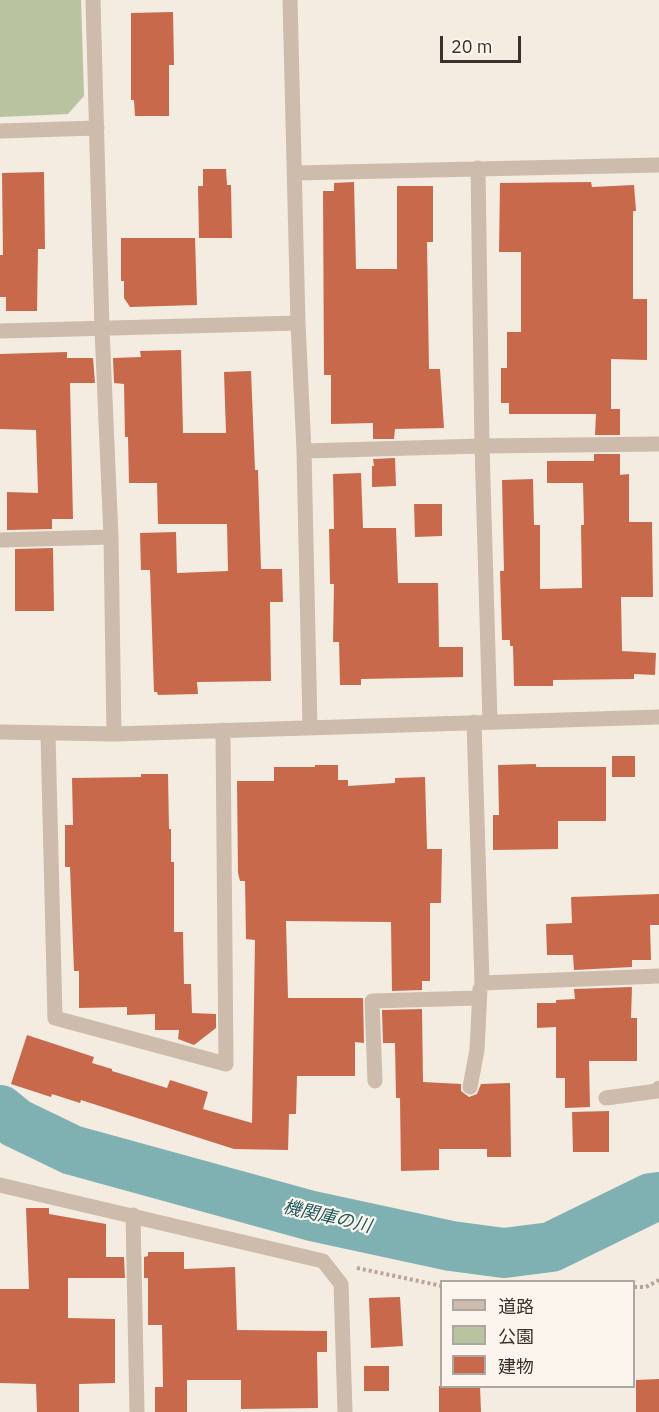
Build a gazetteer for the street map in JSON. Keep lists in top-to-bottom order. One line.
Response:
{"water":["機関庫の川"],"legend":["道路","公園","建物"],"scale_bar":"20 m"}
